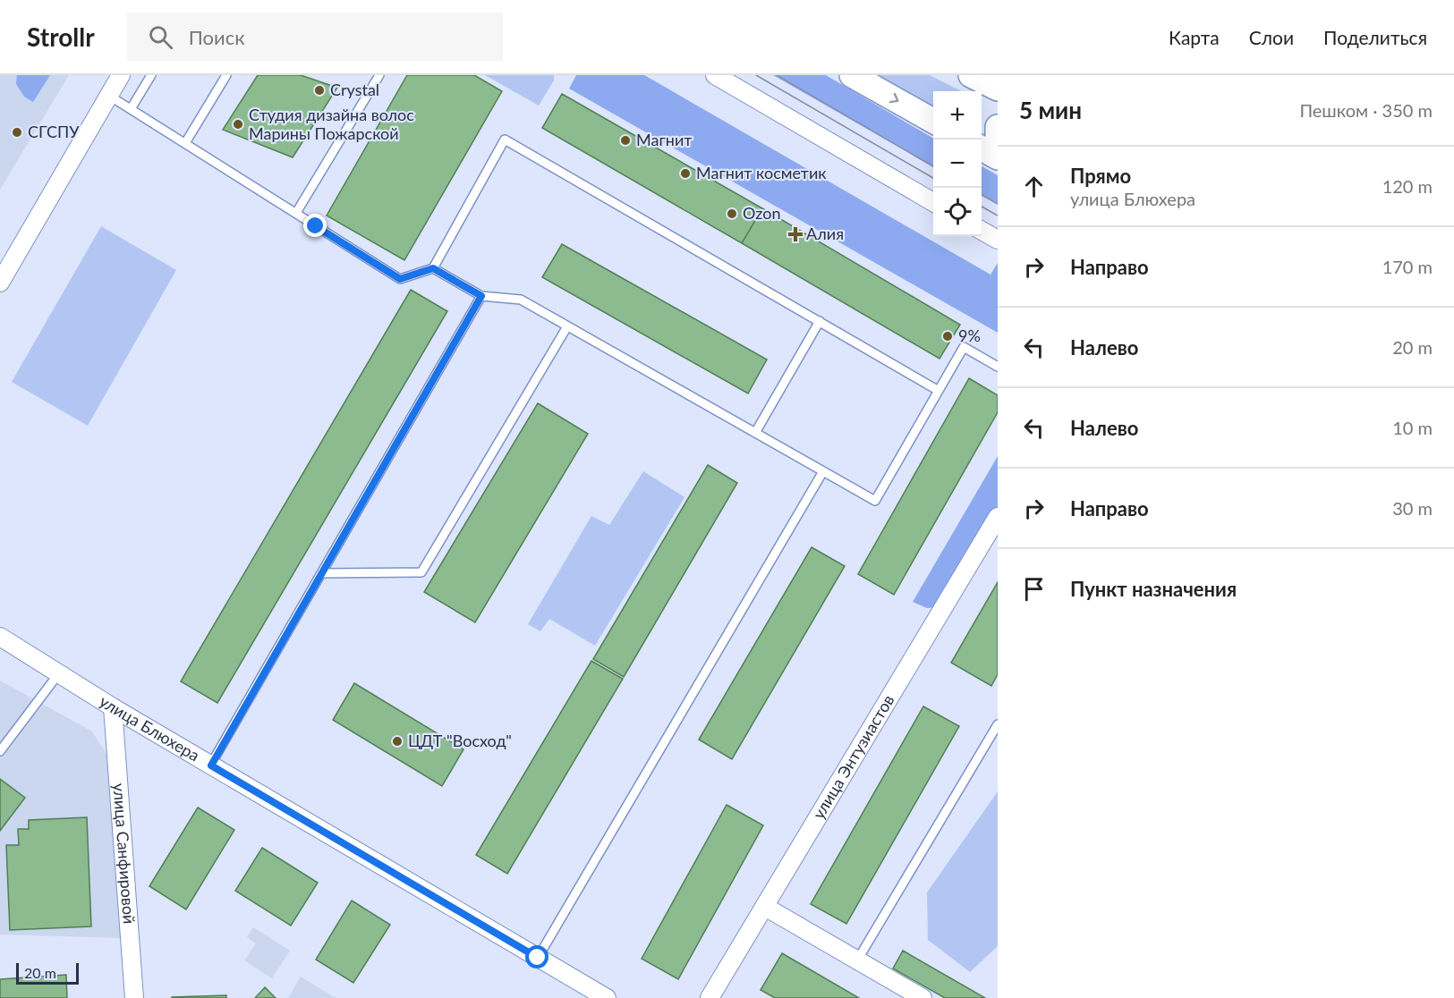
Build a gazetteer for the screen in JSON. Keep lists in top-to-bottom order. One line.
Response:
{"streets":{"street":["улица Блюхера","улица Энтузиастов","улица Санфировой"]},"crossings":[["улица Блюхера","улица Санфировой"]],"places":{"other":["Crystal","Студия дизайна волос Марины Пожарской","СГСПУ","Магнит","Магнит косметик","Ozon","9%","ЦДТ \"Восход\""],"health":["Алия"]},"scale_bar":"20 m","page":{"header":"Strollr","search":"Поиск","nav":["Карта","Слои","Поделиться"],"heading":["5 мин","Пешком · 350 m"],"map_buttons":["+","−"],"list":[["Прямо","улица Блюхера","120 m"],["Направо","170 m"],["Налево","20 m"],["Налево","10 m"],["Направо","30 m"],"Пункт назначения"],"scale":"20 m"}}
